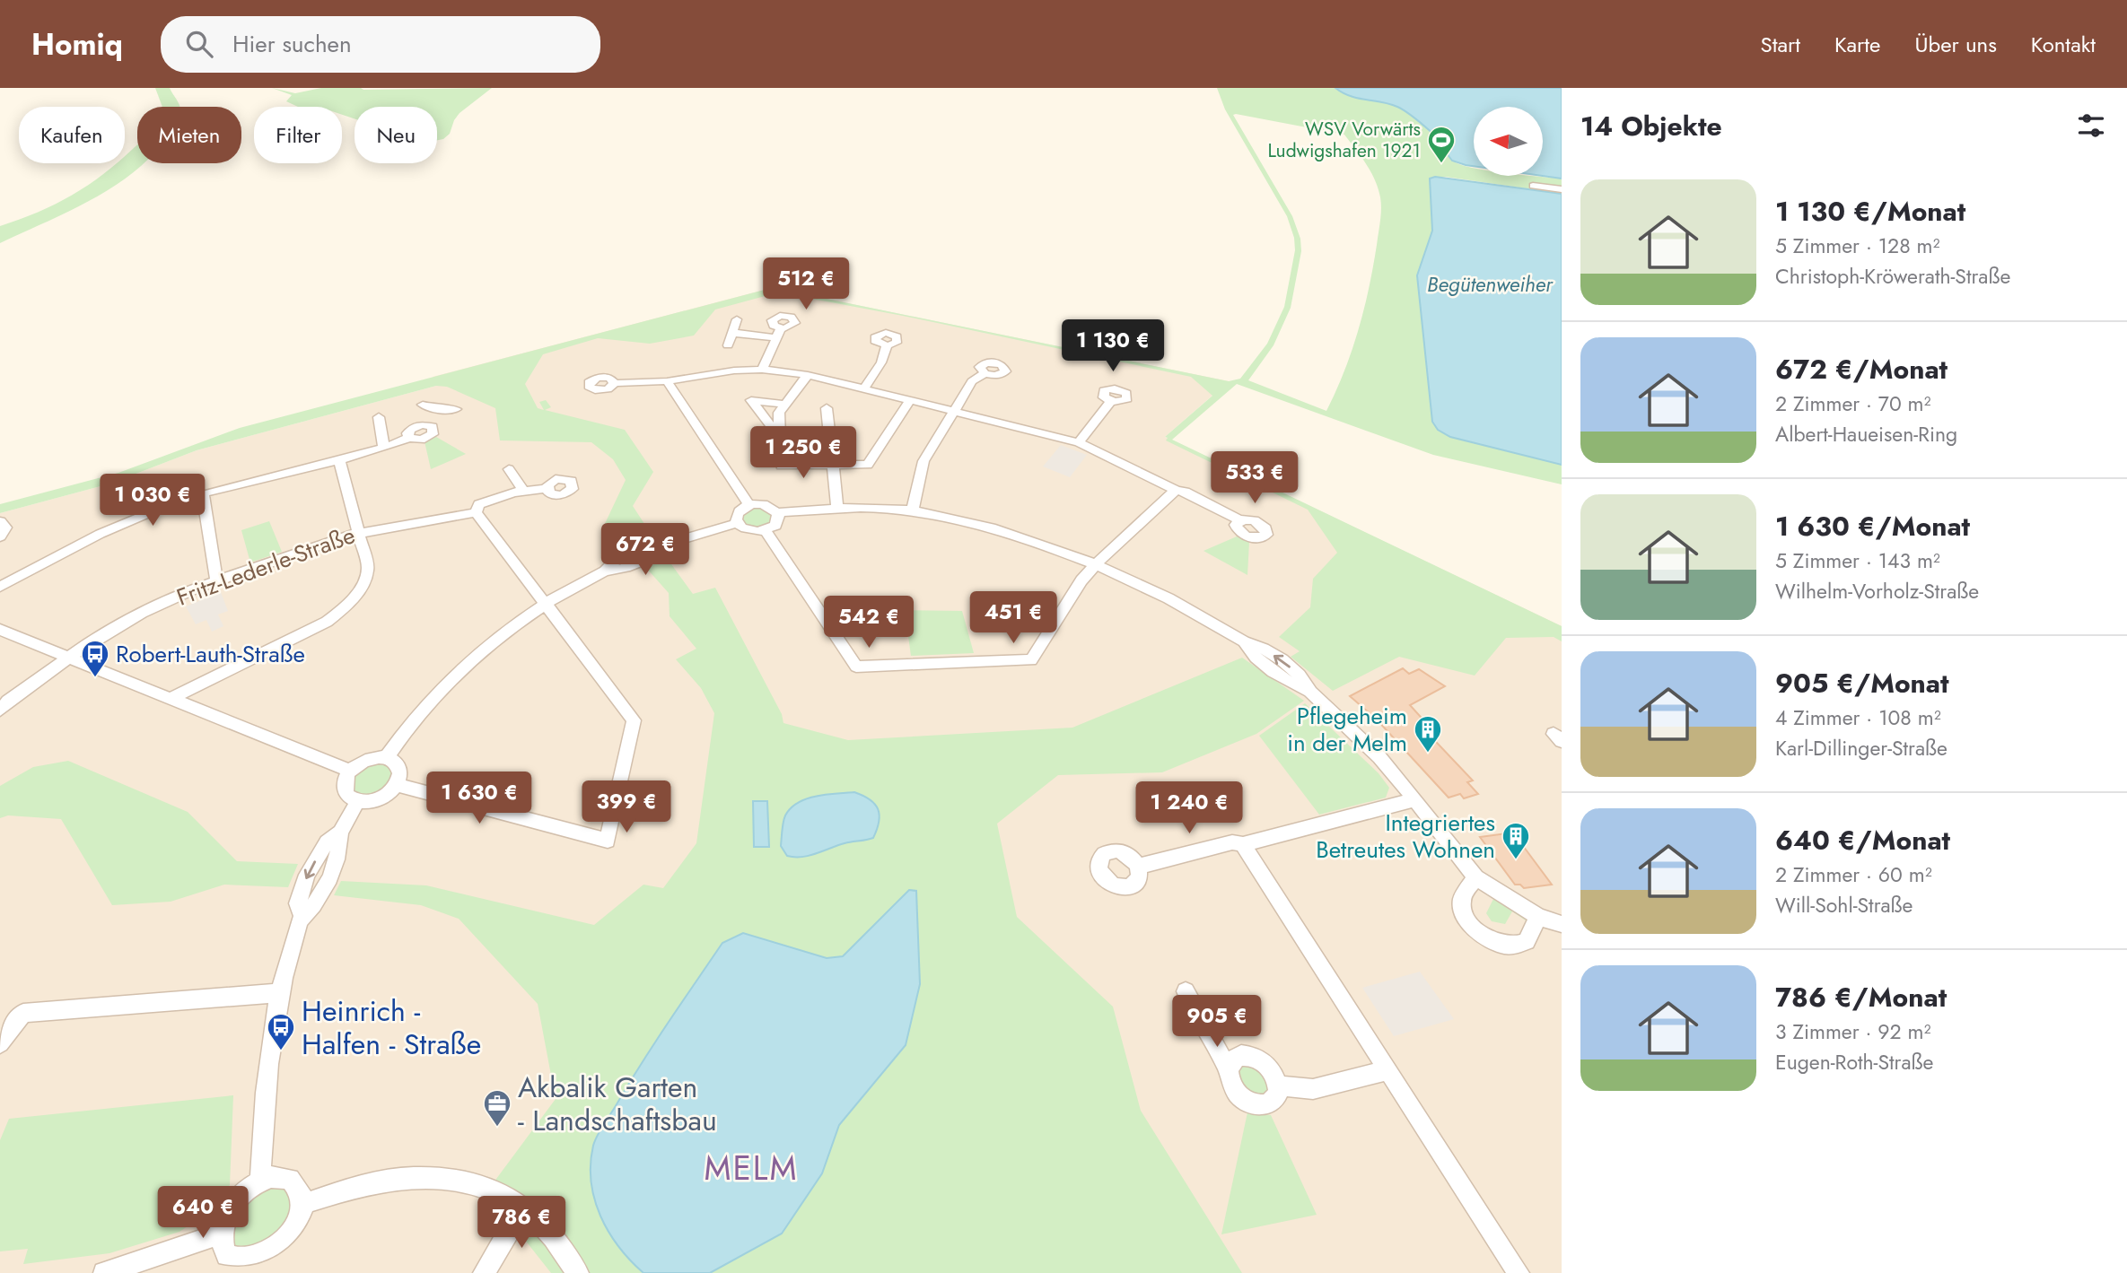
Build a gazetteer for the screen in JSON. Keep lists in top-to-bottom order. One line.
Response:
{"streets":{"street":["Fritz-Lederle-Straße"]},"districts":["MELM"],"water":["Begütenweiher"],"places":{"sports":["WSV Vorwärts Ludwigshafen 1921"],"bus stop":["Robert-Lauth-Straße","Heinrich - Halfen - Straße"],"building":["Pflegeheim in der Melm","Integriertes Betreutes Wohnen"],"office":["Akbalik Garten - Landschaftsbau"]},"north":"left","page":{"header":"Homiq","search":"Hier suchen","nav":["Start","Karte","Über uns","Kontakt"],"heading":"14 Objekte","chip":["Kaufen","Mieten","Filter","Neu"],"list":[{"name":"1 130 €/Monat","note":"5 Zimmer · 128 m² · Christoph-Kröwerath-Straße"},{"name":"672 €/Monat","note":"2 Zimmer · 70 m² · Albert-Haueisen-Ring"},{"name":"1 630 €/Monat","note":"5 Zimmer · 143 m² · Wilhelm-Vorholz-Straße"},{"name":"905 €/Monat","note":"4 Zimmer · 108 m² · Karl-Dillinger-Straße"},{"name":"640 €/Monat","note":"2 Zimmer · 60 m² · Will-Sohl-Straße"},{"name":"786 €/Monat","note":"3 Zimmer · 92 m² · Eugen-Roth-Straße"}],"price":["512 €","1 130 €","1 250 €","533 €","1 030 €","672 €","451 €","542 €","1 630 €","399 €","1 240 €","905 €","640 €","786 €"]}}
